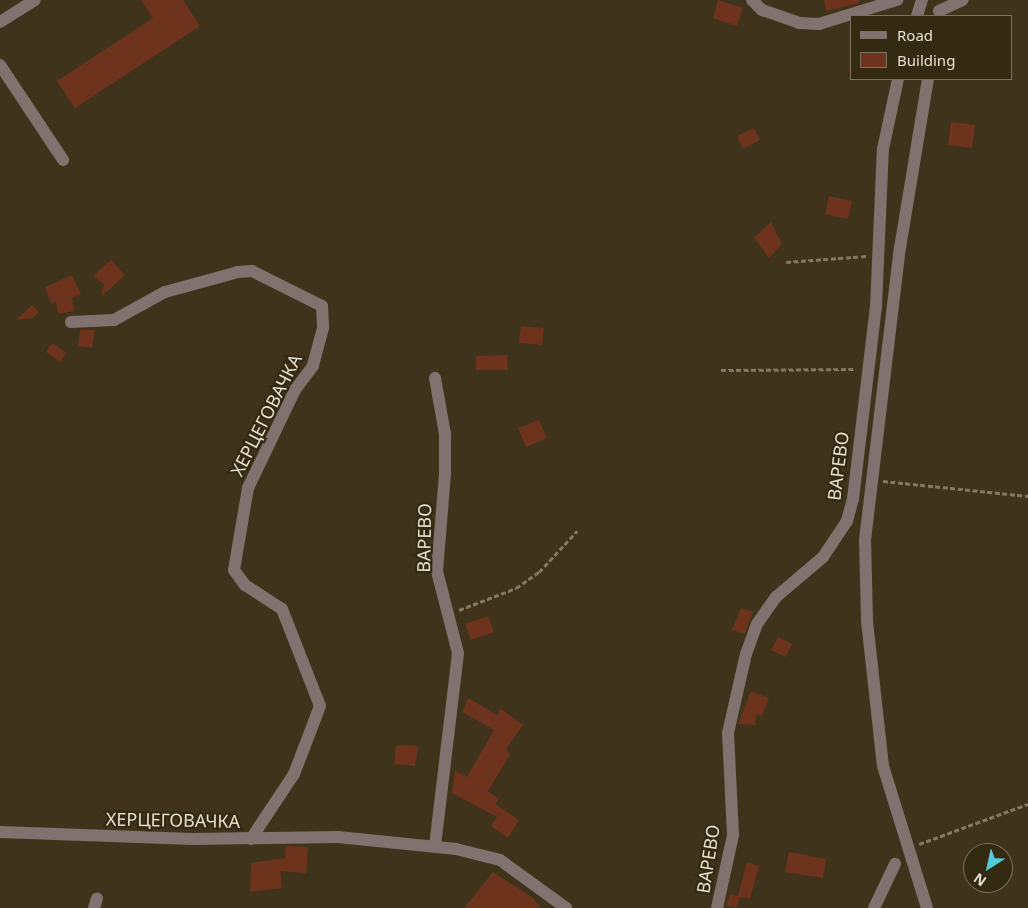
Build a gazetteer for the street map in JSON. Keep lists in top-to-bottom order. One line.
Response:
{"streets":{"street":["ХЕРЦЕГОВАЧКА","ВАРЕВО"]},"legend":["Road","Building"],"north":"bottom left"}
